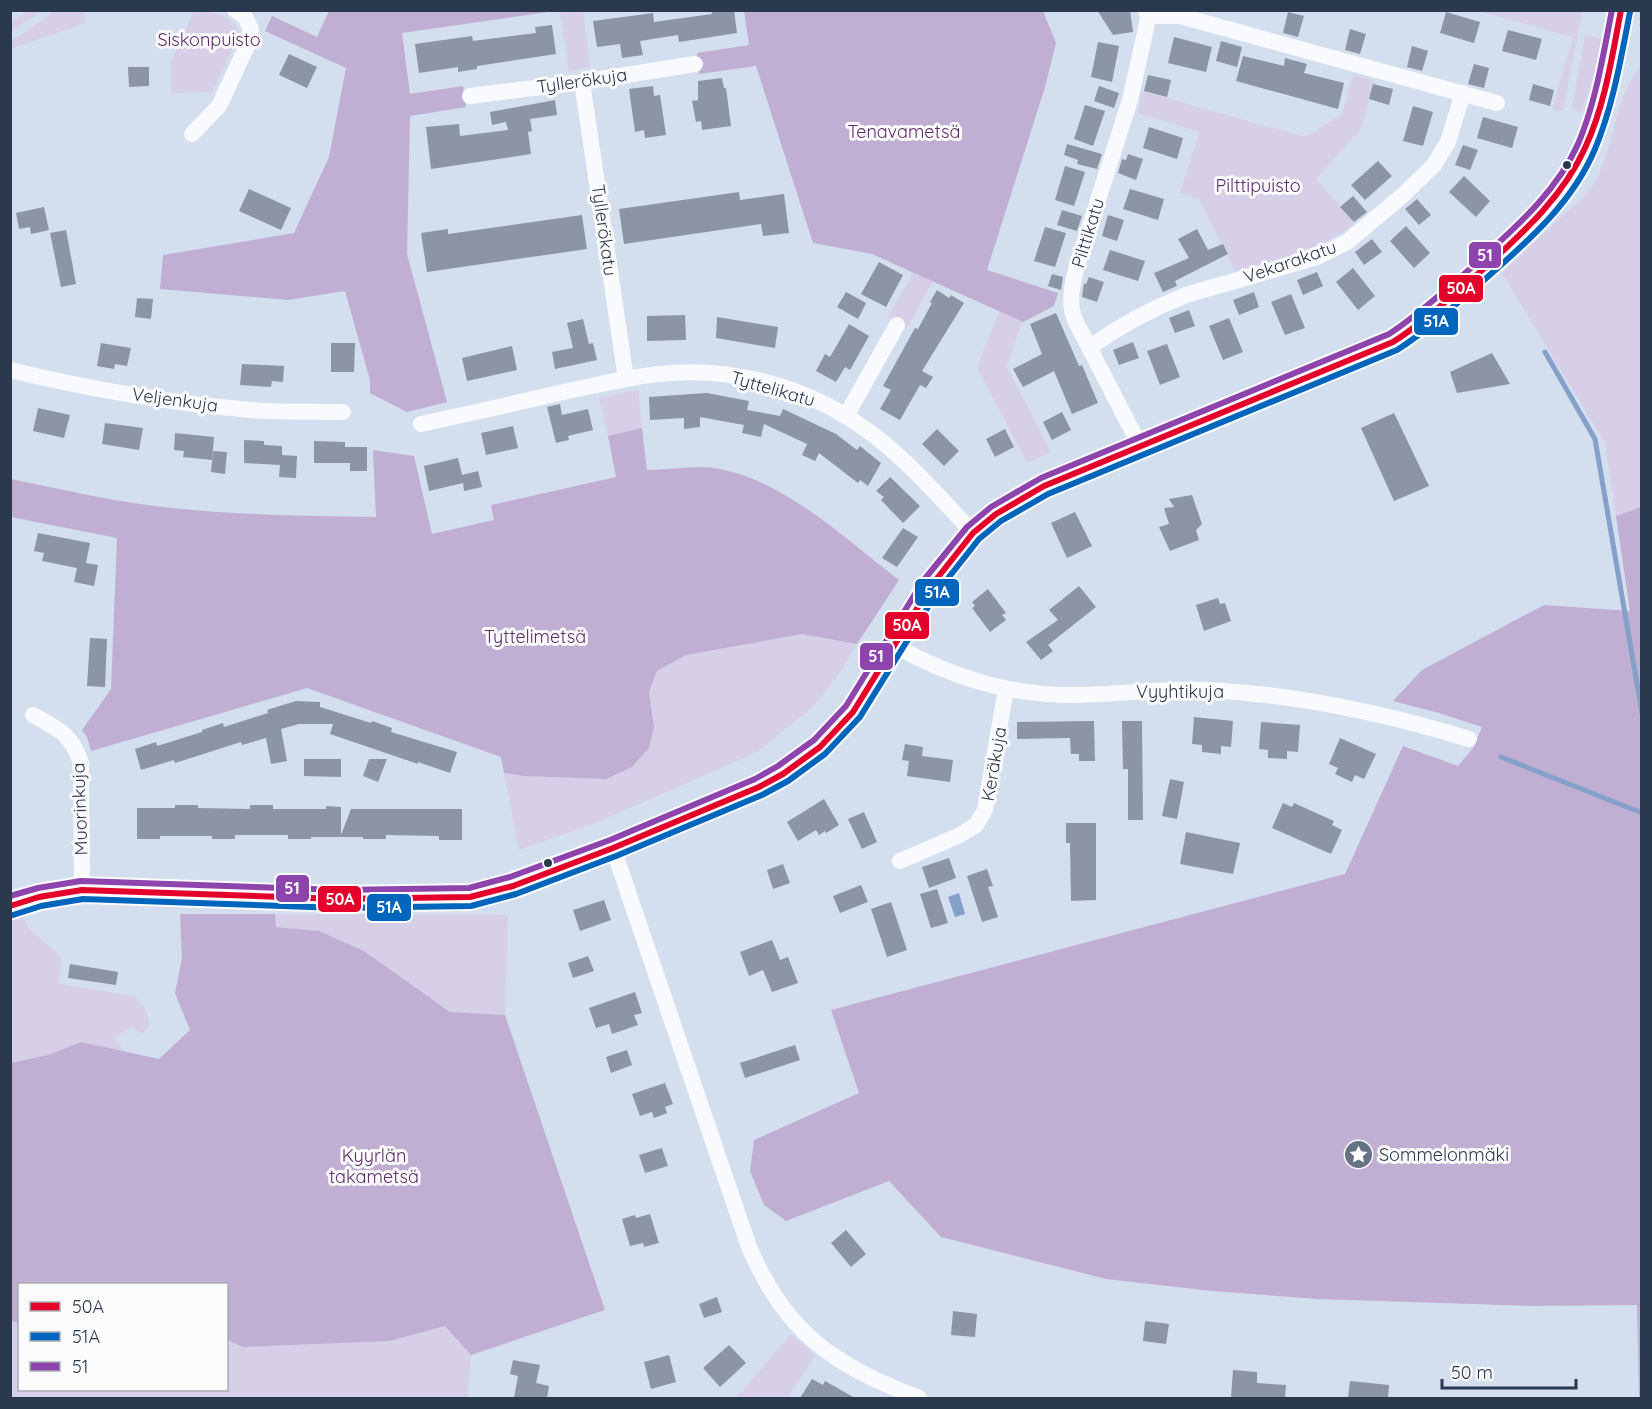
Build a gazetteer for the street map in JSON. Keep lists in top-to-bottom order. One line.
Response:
{"streets":{"street":["Tyllerökuja","Tyllerökatu","Pilttikatu","Vekarakatu","Tyttelikatu","Veljenkuja","Vyyhtikuja","Keräkuja","Muorinkuja"]},"crossings":[["Tyllerökuja","Tyllerökatu"],["Tyllerökatu","Tyttelikatu"],["Pilttikatu","Vekarakatu"],["Vyyhtikuja","Keräkuja"]],"parks":["Siskonpuisto","Tenavametsä","Pilttipuisto","Tyttelimetsä","Kyyrlän takametsä"],"places":{"place":["Sommelonmäki"]},"lines":["transit line 50A","transit line 51","transit line 51A"],"legend":["50A","51A","51"],"scale_bar":"50 m"}
